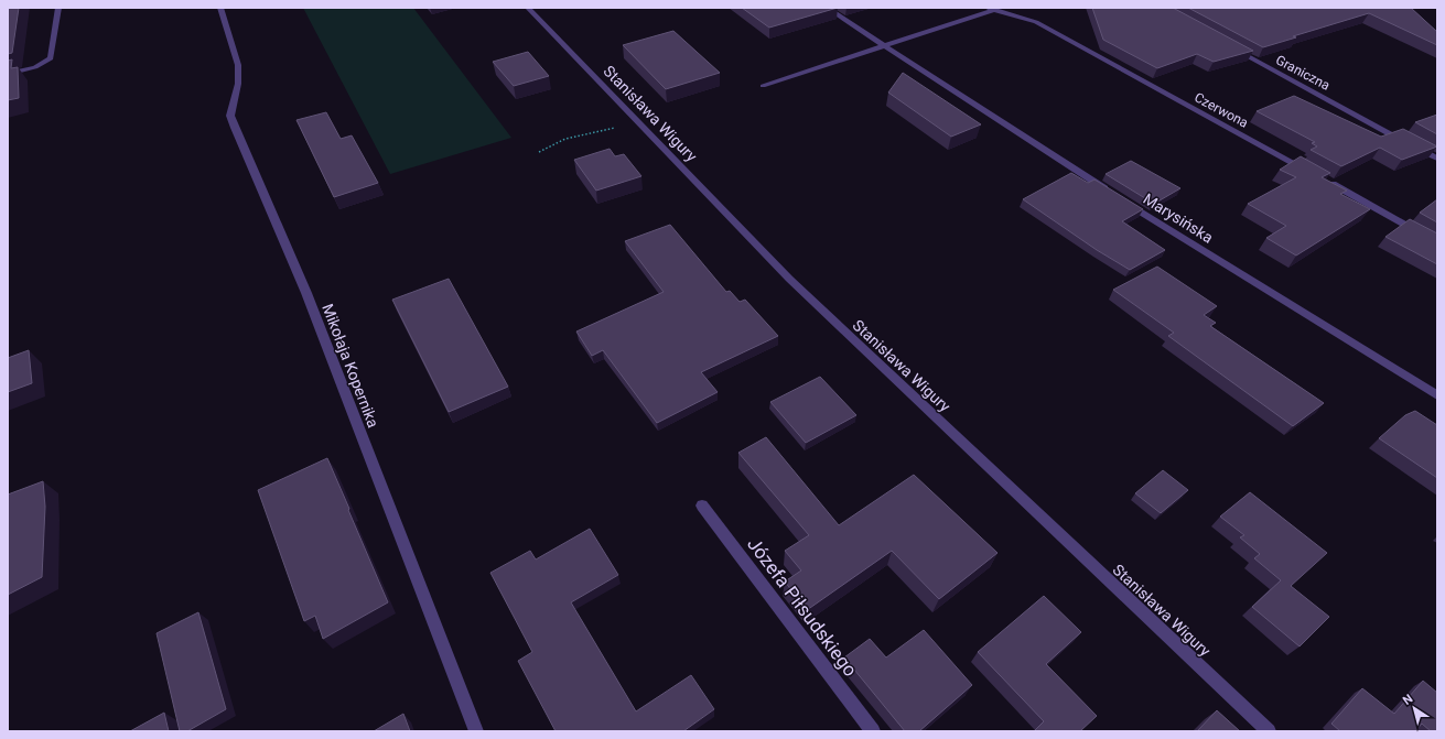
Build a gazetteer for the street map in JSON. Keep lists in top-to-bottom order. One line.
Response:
{"streets":{"street":["Graniczna","Czerwona","Stanisława Wigury","Marysińska","Mikołaja Kopernika","Józefa Piłsudskiego"]},"north":"top left"}
